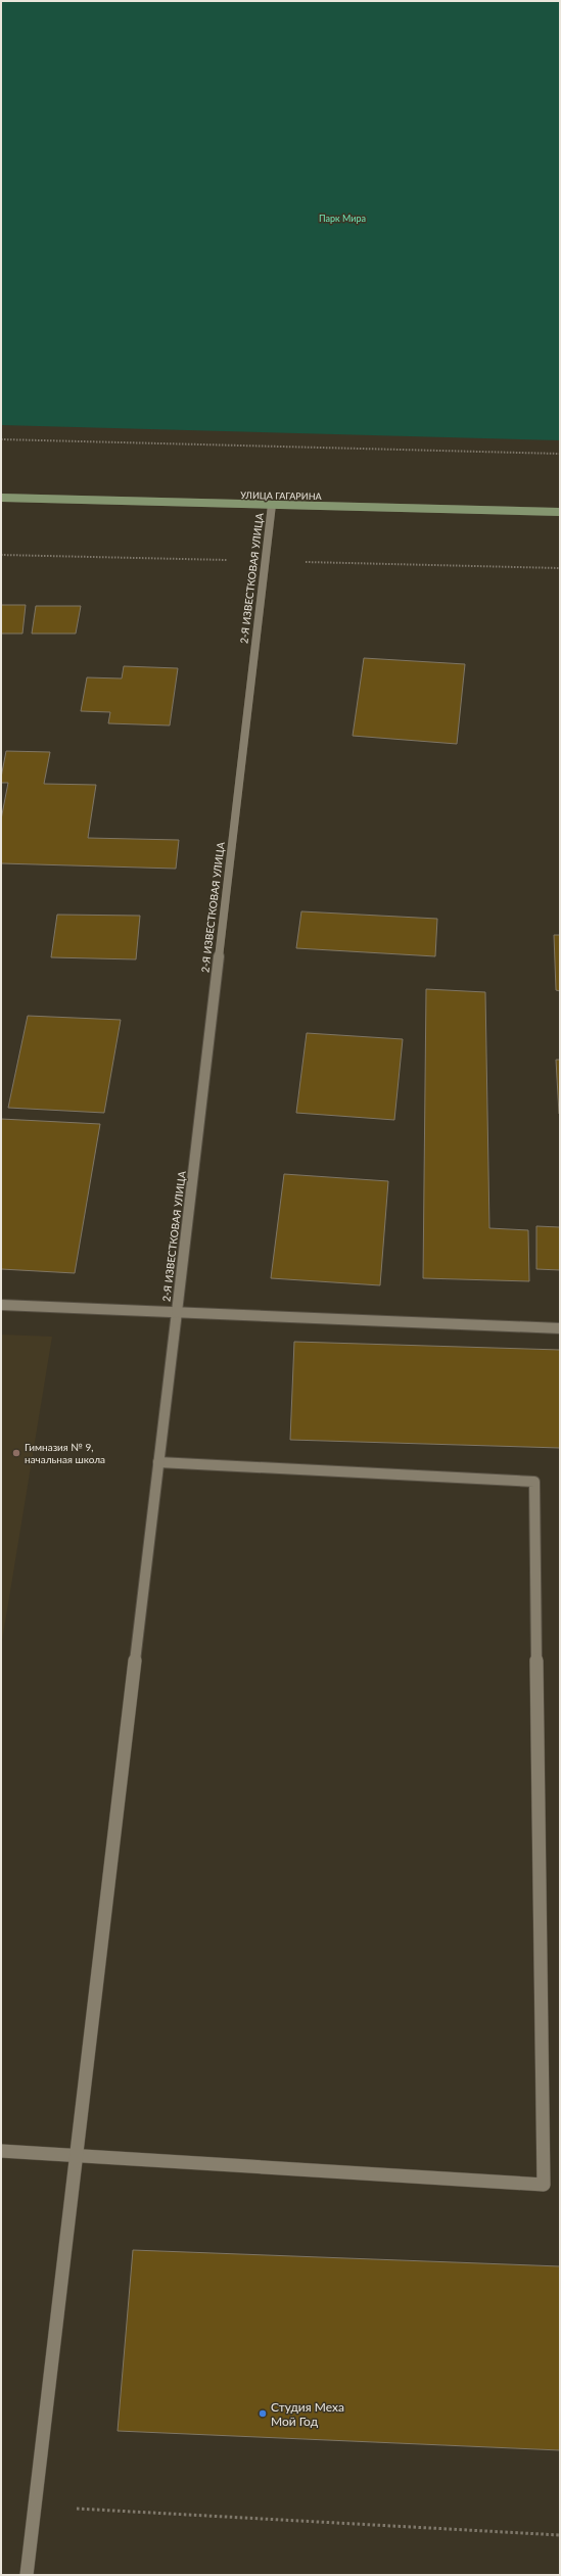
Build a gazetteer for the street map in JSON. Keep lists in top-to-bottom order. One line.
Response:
{"streets":{"street":["УЛИЦА ГАГАРИНА","2-Я ИЗВЕСТКОВАЯ УЛИЦА"]},"crossings":[["УЛИЦА ГАГАРИНА","2-Я ИЗВЕСТКОВАЯ УЛИЦА"]],"parks":["Парк Мира"],"places":["Гимназия № 9, начальная школа","Студия Меха Мой Год"]}
